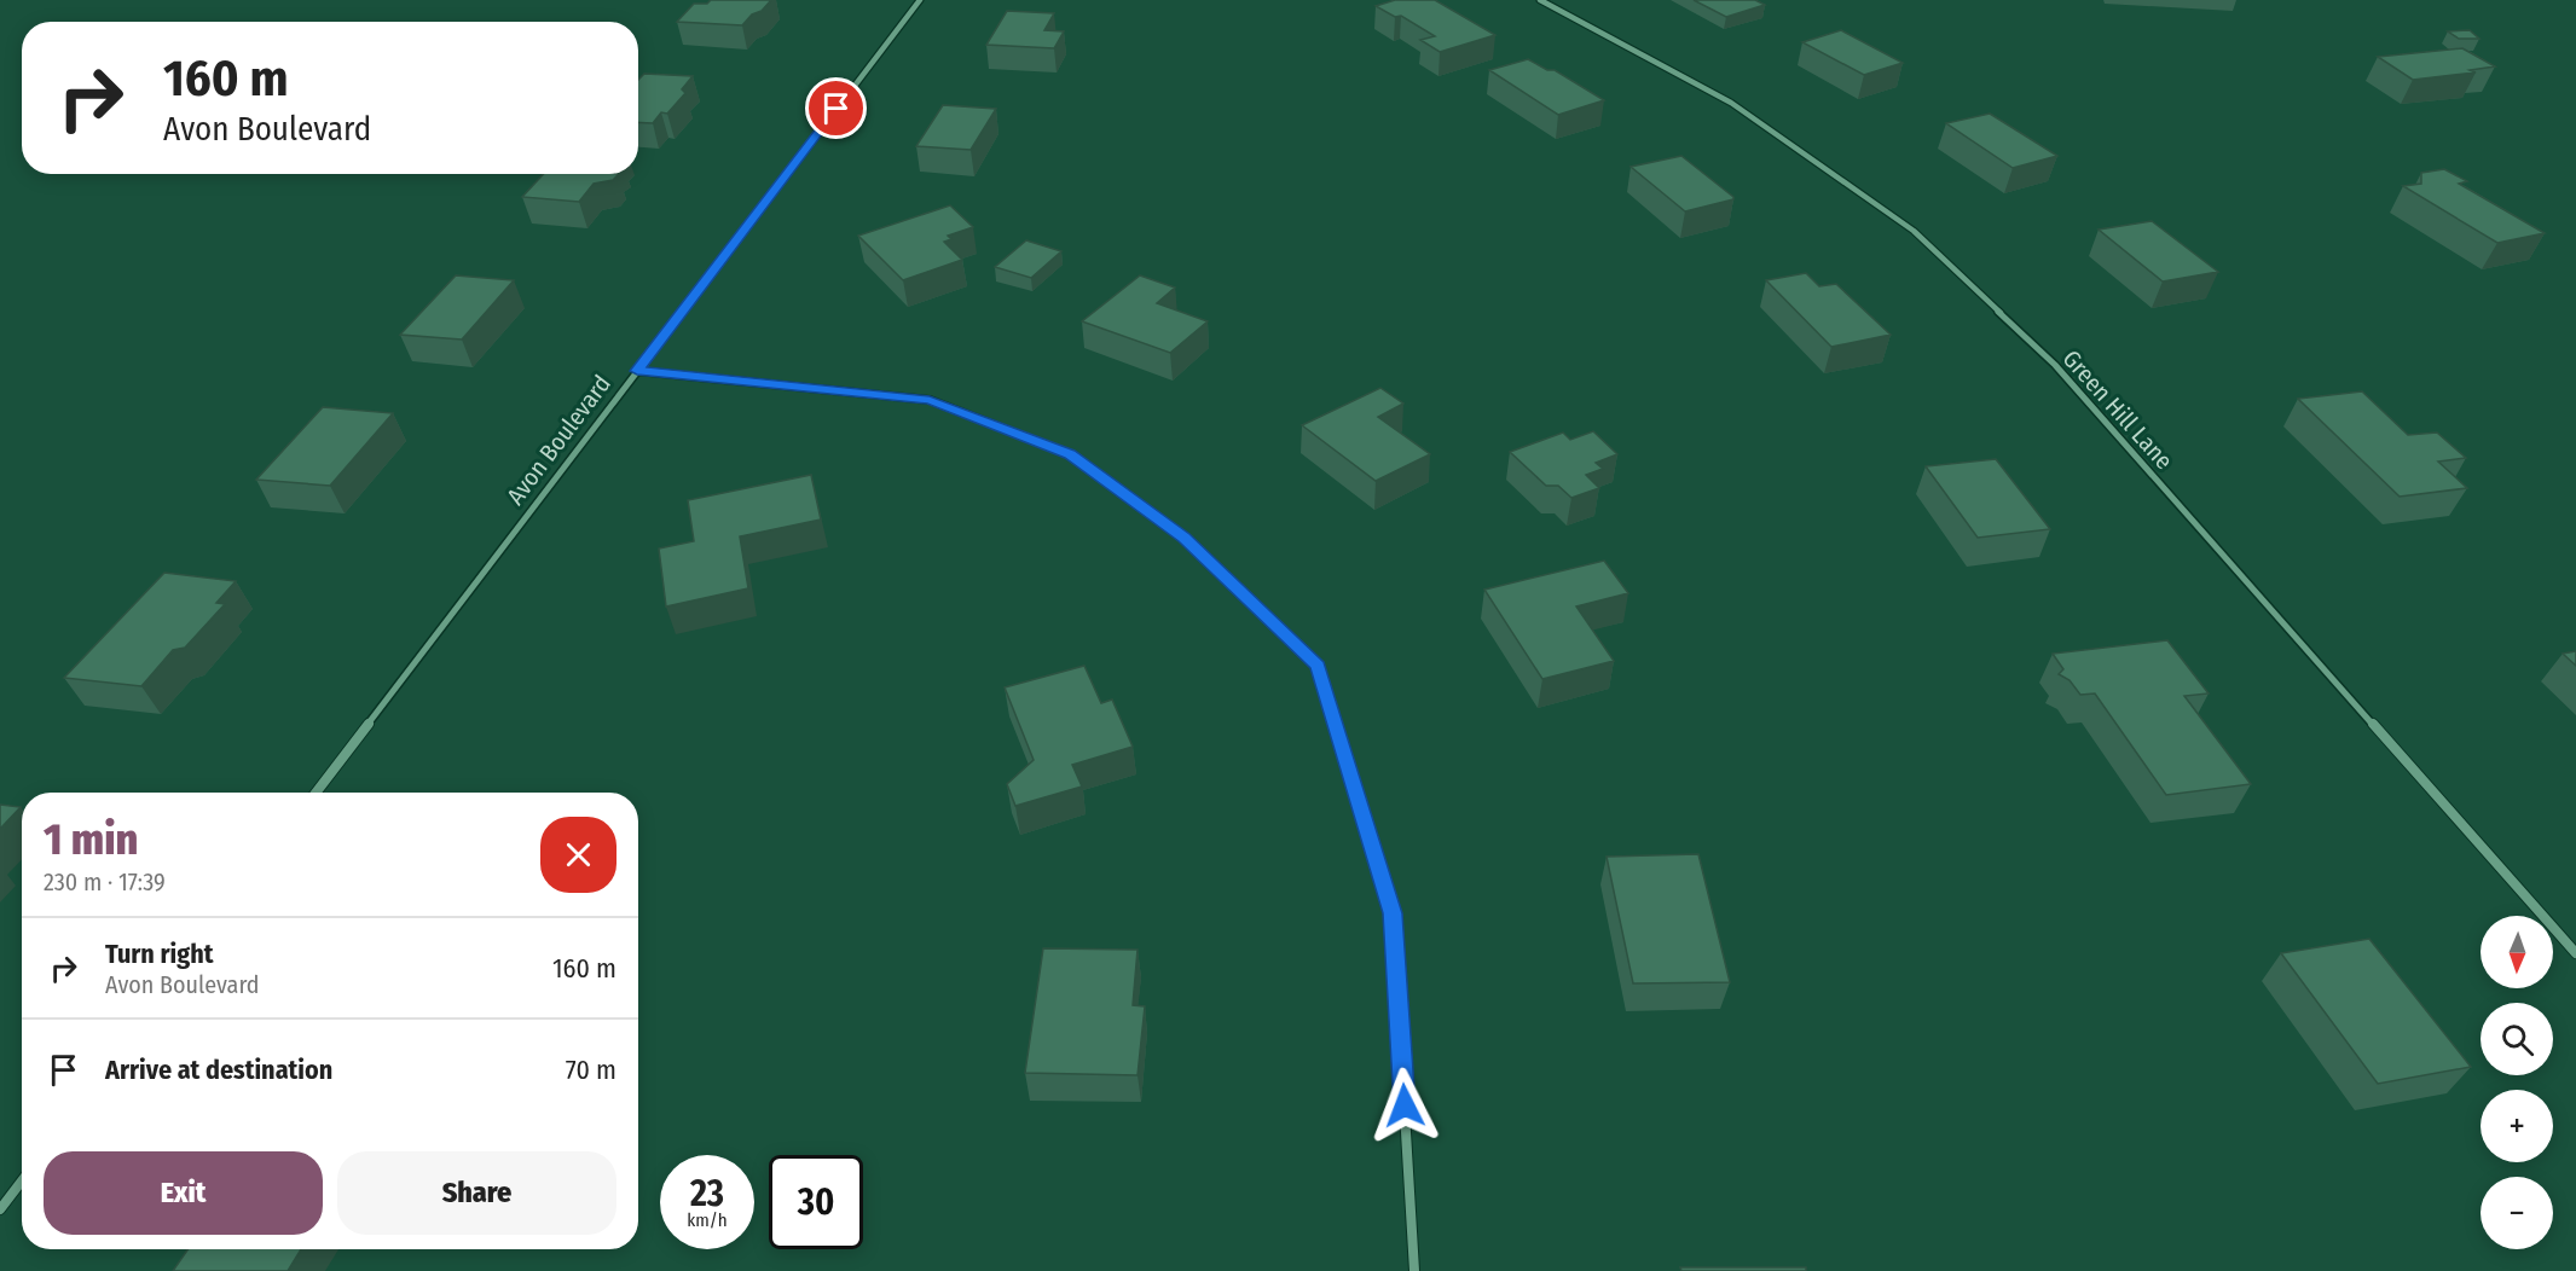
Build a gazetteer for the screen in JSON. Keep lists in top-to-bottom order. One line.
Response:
{"streets":{"street":["Green Hill Lane","Avon Boulevard"]},"north":"bottom","page":{"turn":["160 m","Avon Boulevard"],"heading":["1 min","230 m · 17:39"],"map_buttons":["+","−"],"list":[{"name":"Turn right","note":"Avon Boulevard","value":"160 m"},{"name":"Arrive at destination","value":"70 m"}],"buttons":["Exit","Share"],"speed":"23 km/h","limit":"30"}}
